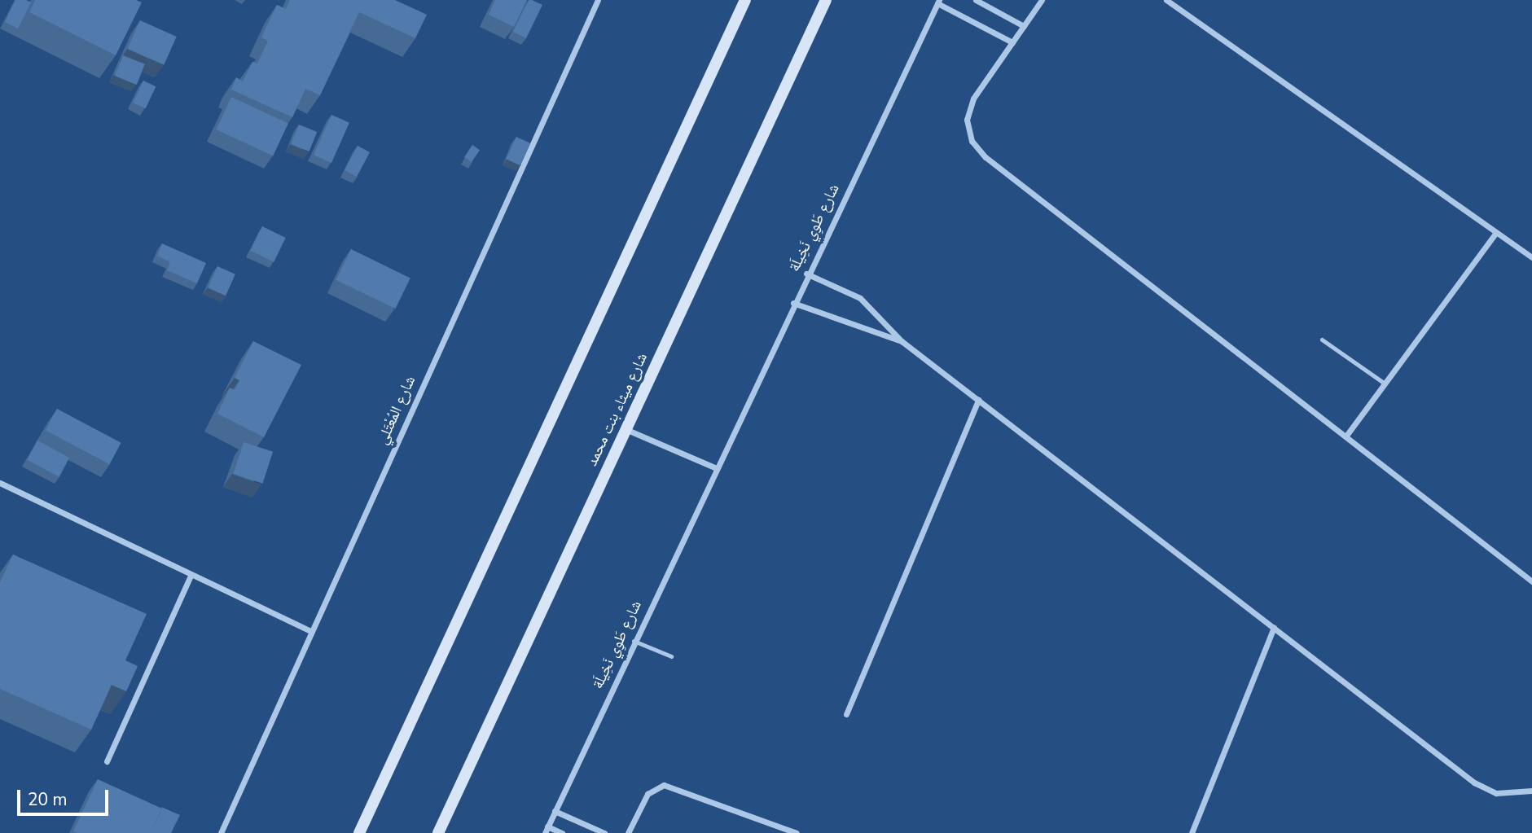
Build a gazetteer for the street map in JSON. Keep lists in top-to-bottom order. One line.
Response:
{"streets":{"main road":["شارع ميثاء بنت محمد"],"street":["شارع طَوِي نَخِيلَة","شارع المُعْتَلي"]},"scale_bar":"20 m"}
